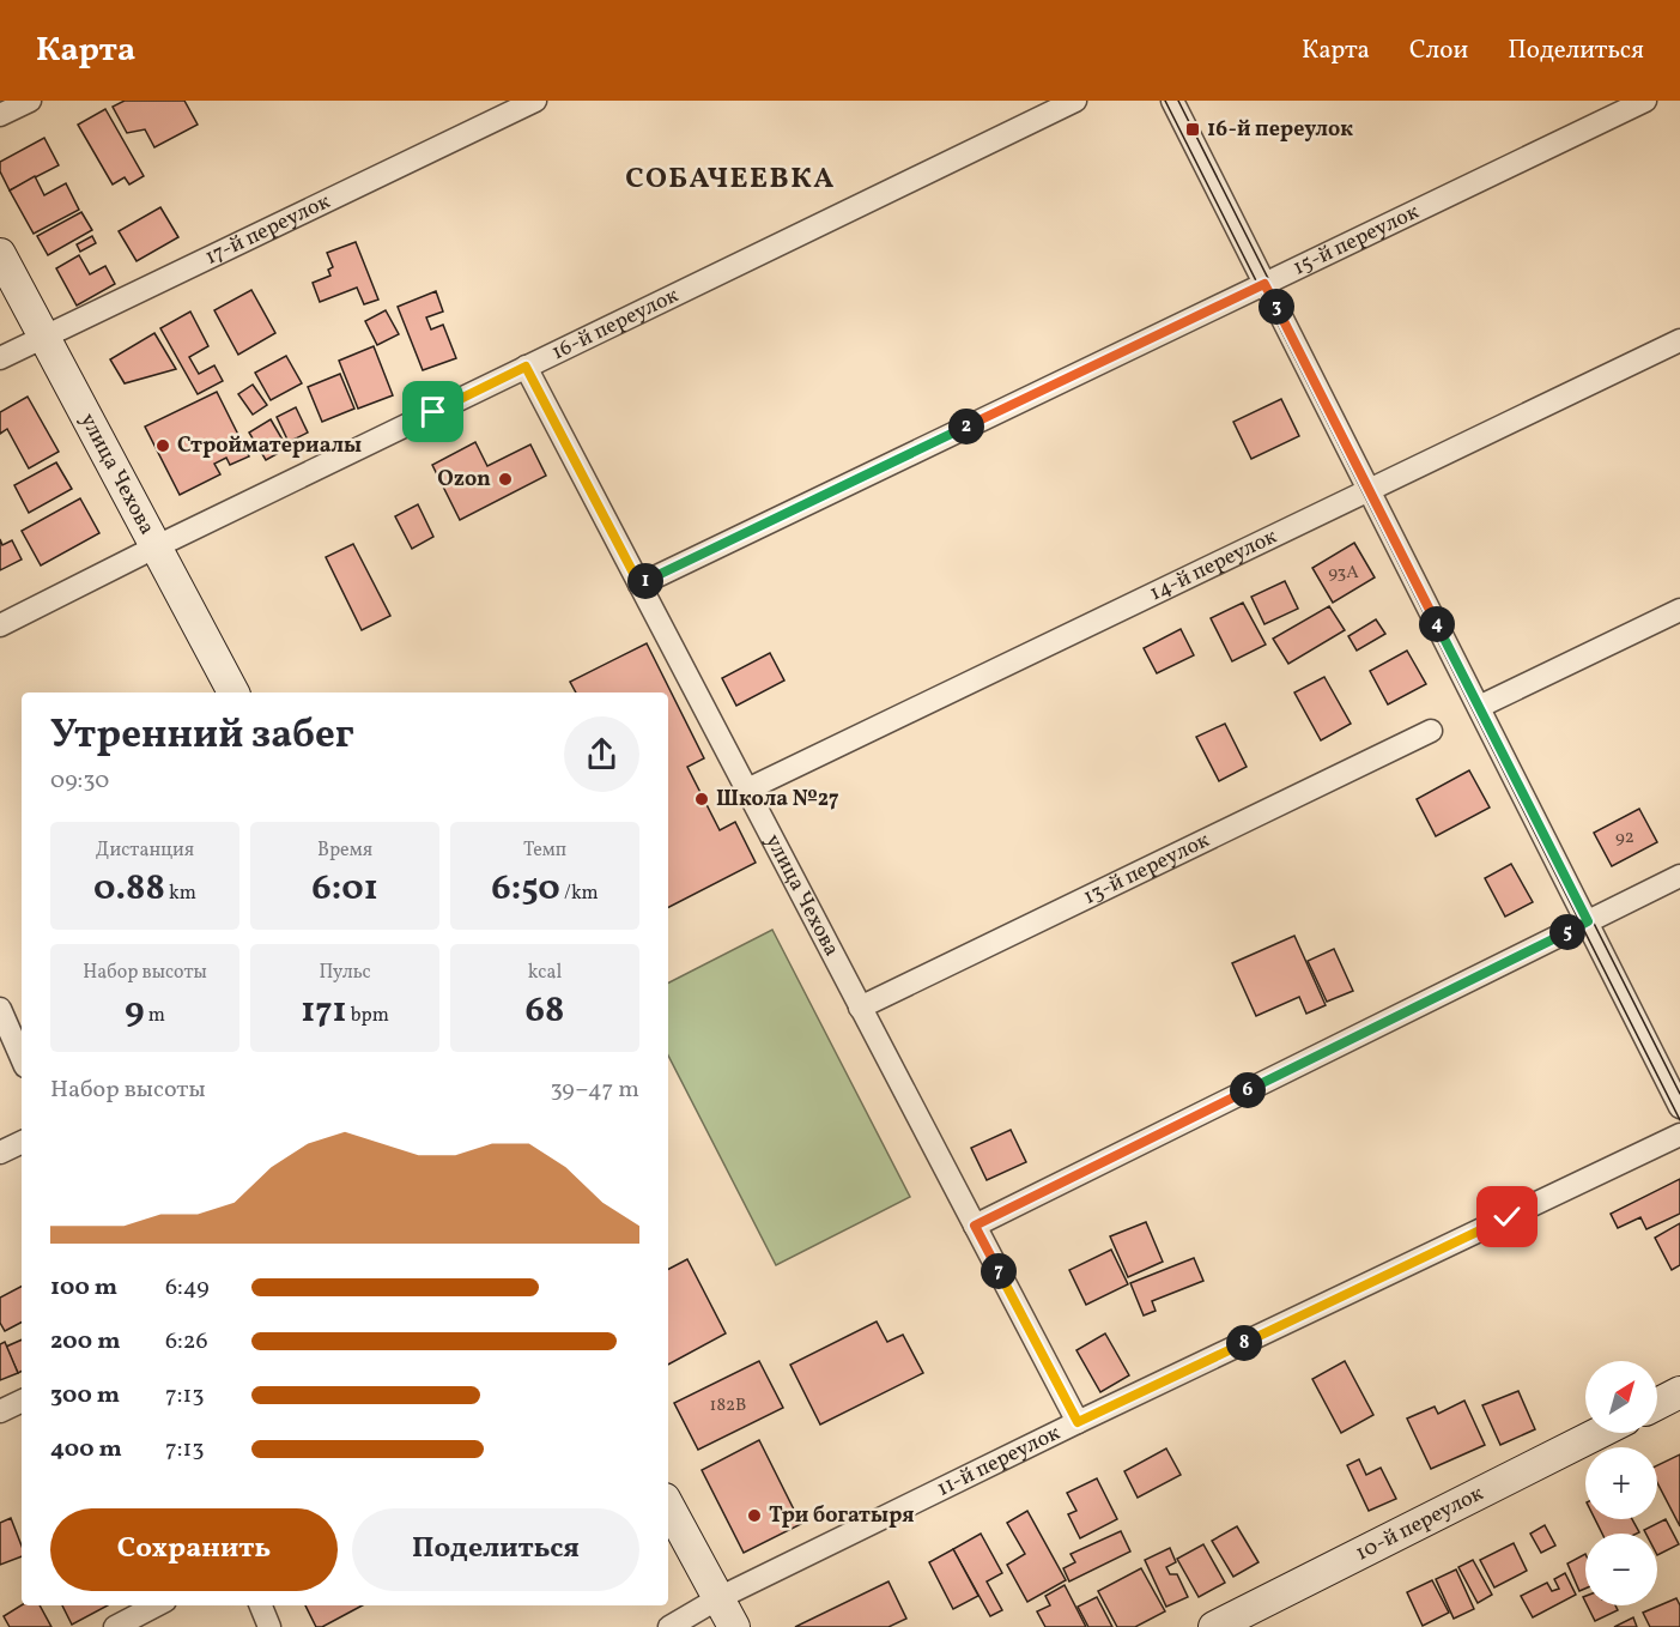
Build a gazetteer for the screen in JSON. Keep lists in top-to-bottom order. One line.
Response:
{"streets":{"main road":["улица Чехова","10-й переулок"],"street":["17-й переулок","15-й переулок","16-й переулок","14-й переулок","13-й переулок","11-й переулок"]},"crossings":[["17-й переулок","улица Чехова"],["15-й переулок","улица Чехова"],["16-й переулок","улица Чехова"],["улица Чехова","14-й переулок"],["улица Чехова","13-й переулок"],["улица Чехова","11-й переулок"]],"districts":["СОБАЧЕЕВКА"],"places":{"transit":["16-й переулок"],"other":["Стройматериалы","Ozon","Школа №27","Три богатыря"]},"house_numbers":["93А","92","182В"],"north":"top right","page":{"header":"Карта","nav":["Карта","Слои","Поделиться"],"pins":["3","2","1","4","5","6","7","8"],"heading":["Утренний забег","09:30"],"stats":[["Дистанция","0.88 km"],["Время","6:01"],["Темп","6:50 /km"],["Набор высоты","9 m"],["Пульс","171 bpm"],["kcal","68"]],"chart":["Набор высоты","39–47 m"],"list":[{"name":"100 m","note":"6:49"},{"name":"200 m","note":"6:26"},{"name":"300 m","note":"7:13"},{"name":"400 m","note":"7:13"}],"map_buttons":["+","−"],"buttons":["Сохранить","Поделиться"]}}
